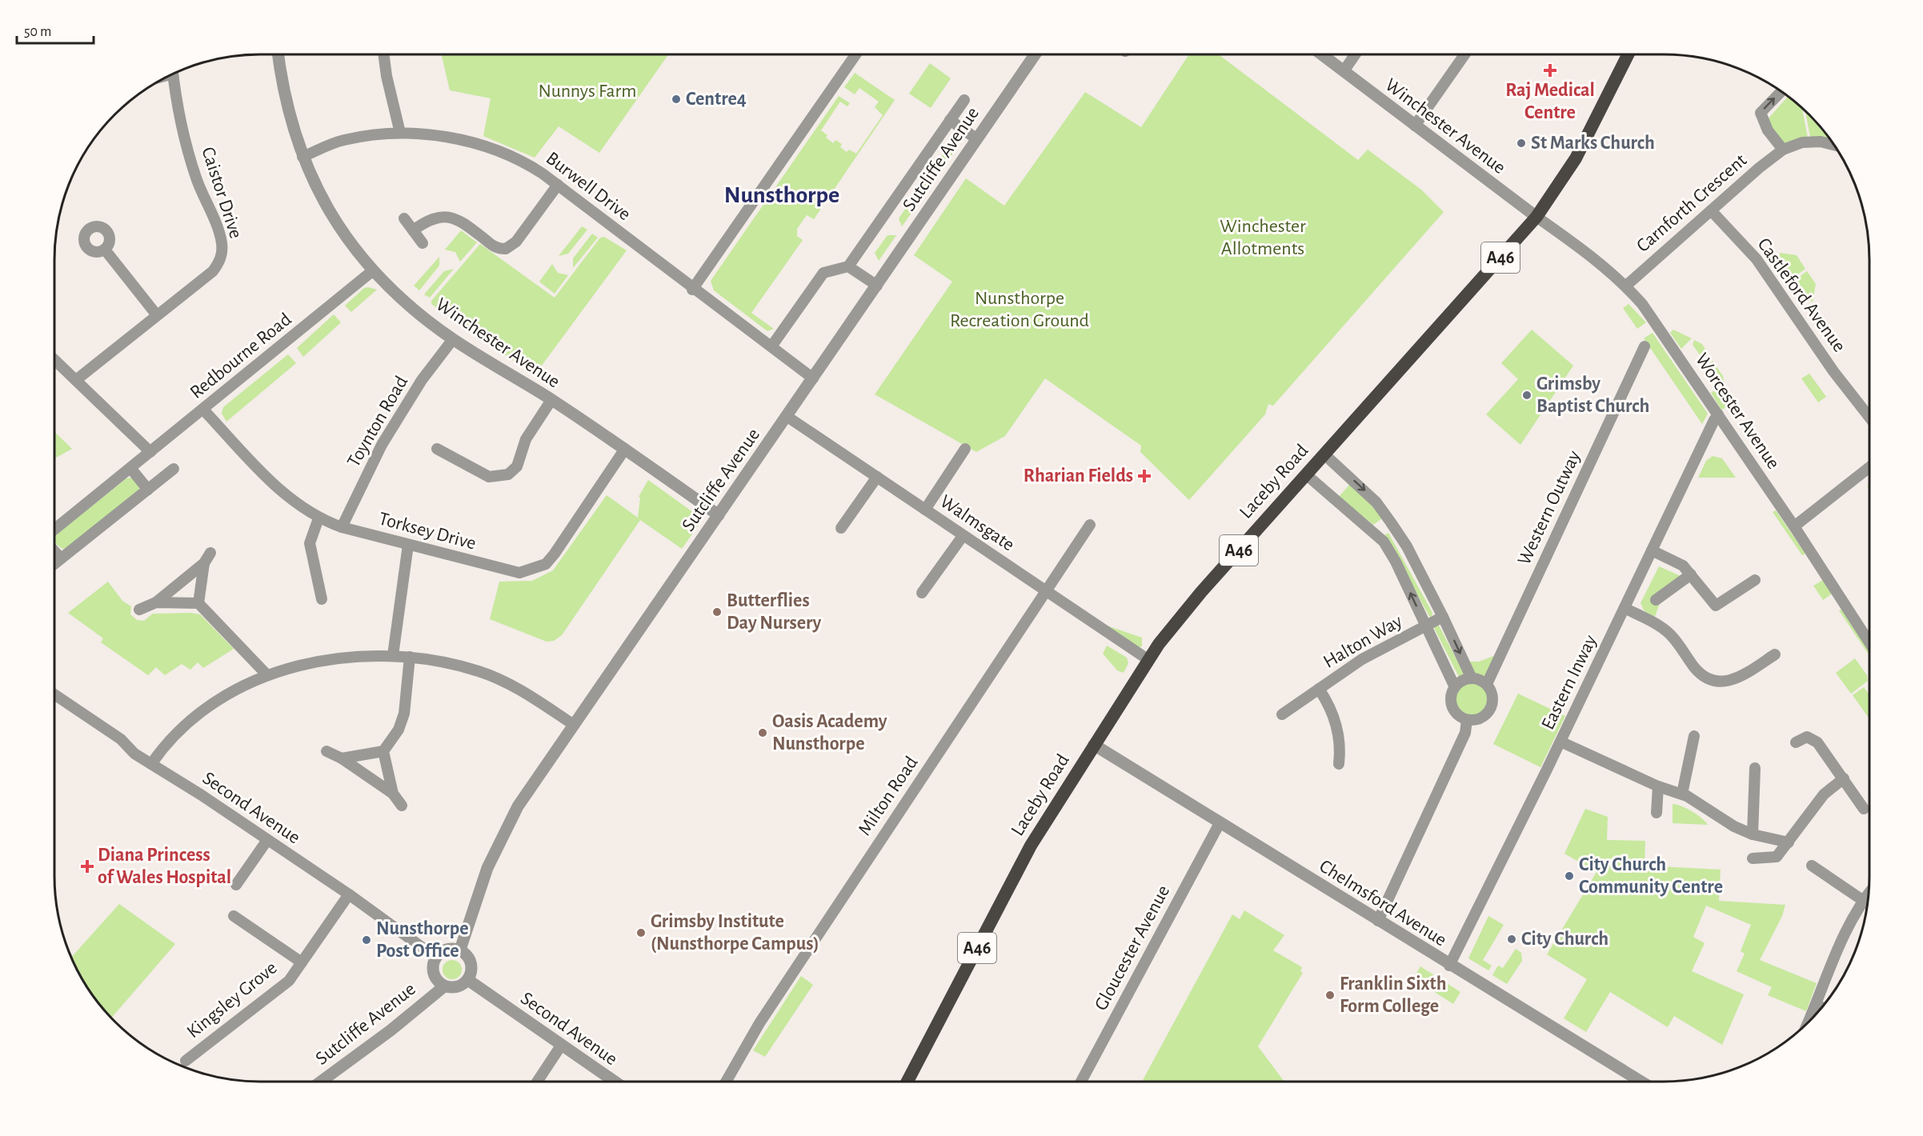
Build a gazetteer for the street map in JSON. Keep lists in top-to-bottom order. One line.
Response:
{"streets":{"highway":["A46","Laceby Road"],"street":["Winchester Avenue","Sutcliffe Avenue","Burwell Drive","Caistor Drive","Carnforth Crescent","Castleford Avenue","Redbourne Road","Worcester Avenue","Toynton Road","Western Outway","Walmsgate","Torksey Drive","Halton Way","Eastern Inway","Milton Road","Second Avenue","Chelmsford Avenue","Gloucester Avenue","Kingsley Grove"]},"crossings":[["Winchester Avenue","Sutcliffe Avenue"],["Winchester Avenue","Burwell Drive"],["Winchester Avenue","Redbourne Road"],["Winchester Avenue","Worcester Avenue"],["Winchester Avenue","Toynton Road"],["Winchester Avenue","Laceby Road"],["Winchester Avenue","Torksey Drive"],["Sutcliffe Avenue","Burwell Drive"],["Sutcliffe Avenue","Walmsgate"],["Sutcliffe Avenue","Second Avenue"],["Carnforth Crescent","Castleford Avenue"],["Carnforth Crescent","Worcester Avenue"],["Redbourne Road","Torksey Drive"],["Worcester Avenue","Laceby Road"],["Worcester Avenue","Eastern Inway"],["Toynton Road","Torksey Drive"],["Laceby Road","Walmsgate"],["Laceby Road","Chelmsford Avenue"],["Walmsgate","Milton Road"],["Eastern Inway","Chelmsford Avenue"],["Second Avenue","Kingsley Grove"],["Chelmsford Avenue","Gloucester Avenue"]],"districts":["Nunsthorpe"],"parks":["Nunnys Farm","Winchester Allotments","Nunsthorpe Recreation Ground"],"places":{"health":["Raj Medical Centre","Rharian Fields","Diana Princess of Wales Hospital"],"other":["Centre4","St Marks Church","Grimsby Baptist Church","Butterflies Day Nursery","Oasis Academy Nunsthorpe","City Church Community Centre","Grimsby Institute (Nunsthorpe Campus)","City Church","Nunsthorpe Post Office","Franklin Sixth Form College"]},"scale_bar":"50 m"}
